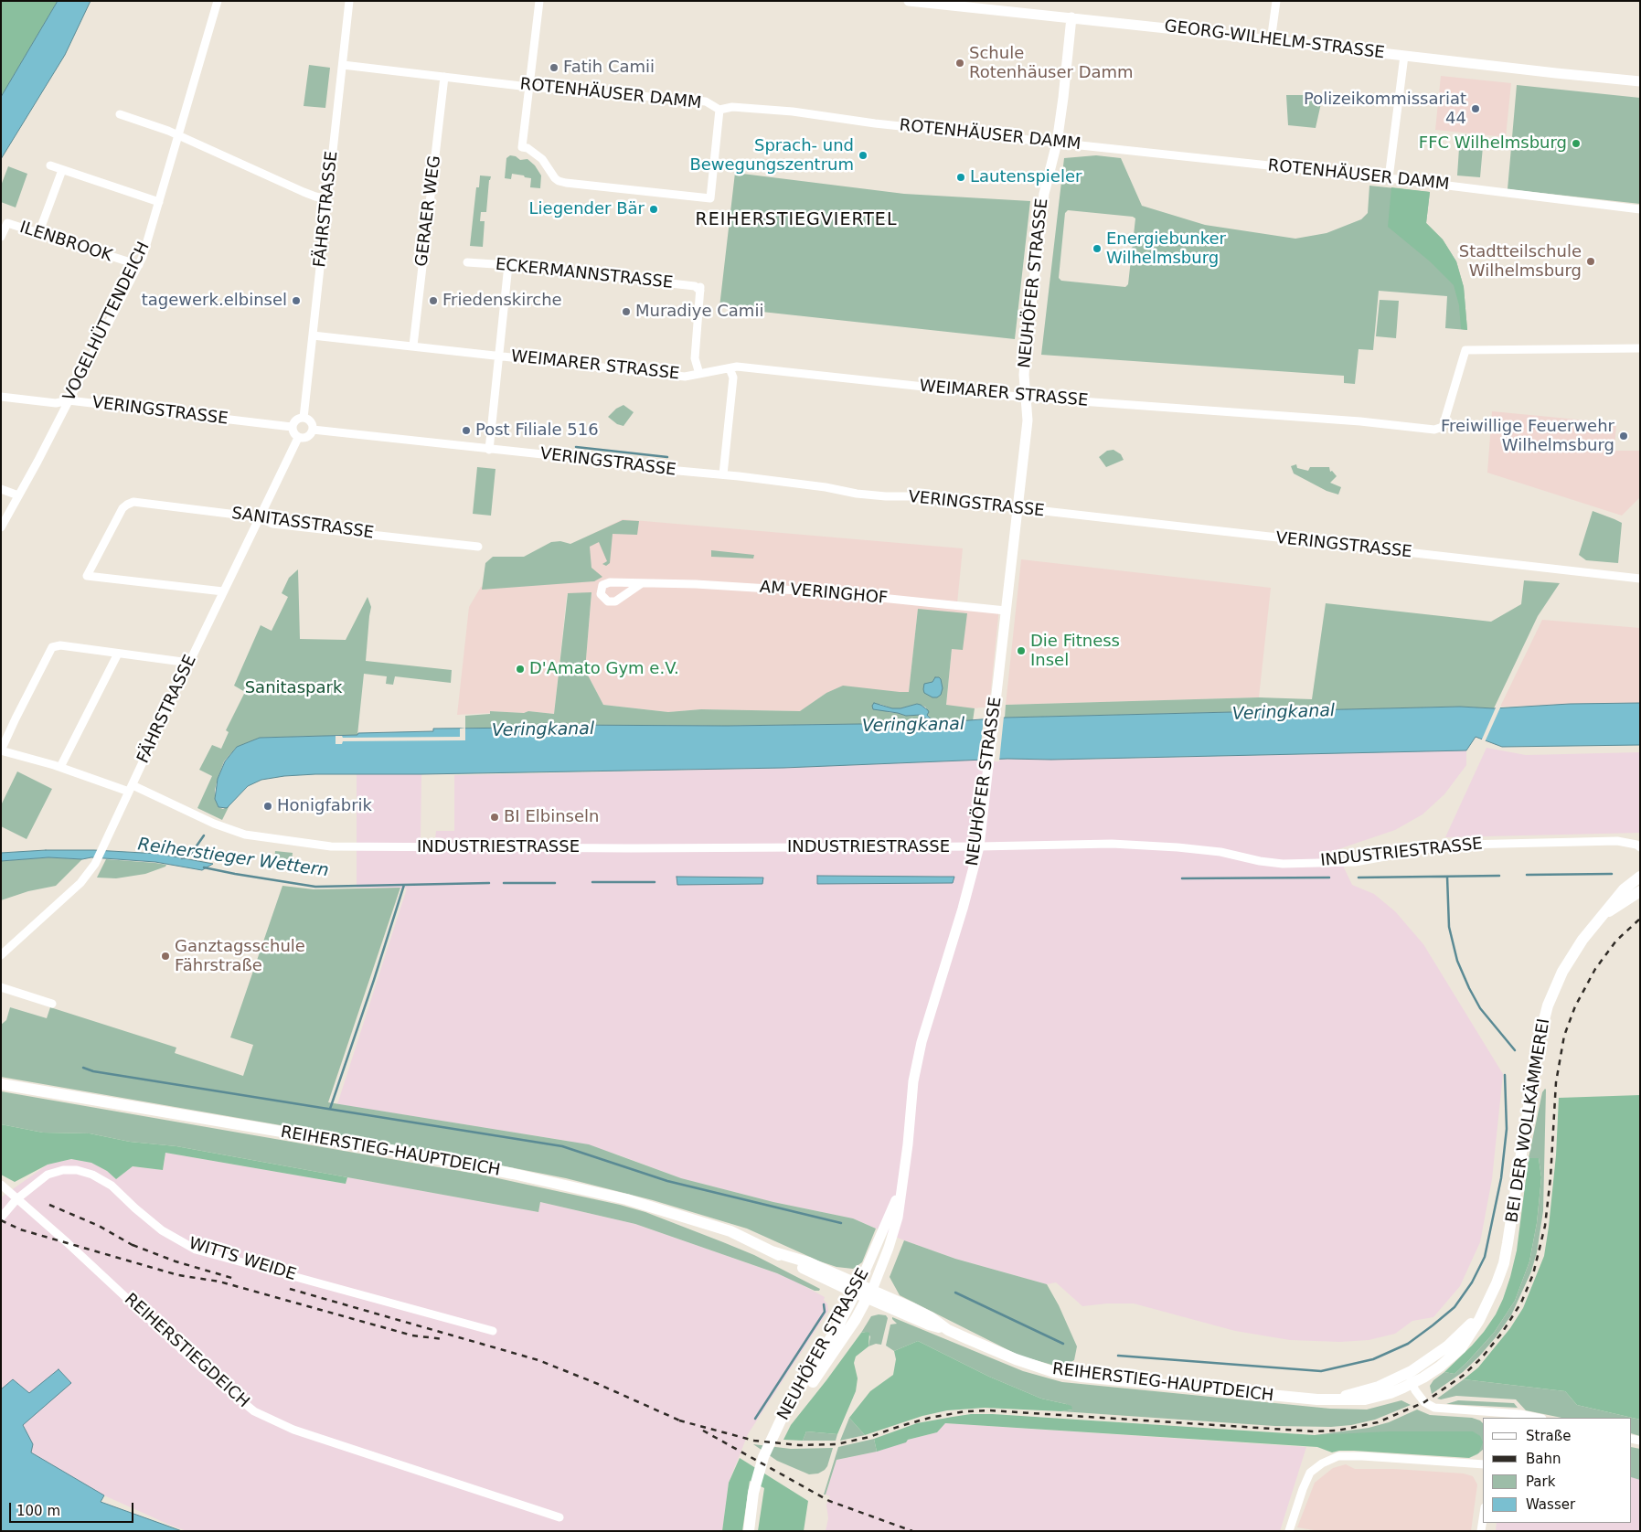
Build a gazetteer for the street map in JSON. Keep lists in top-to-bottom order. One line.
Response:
{"streets":{"main road":["NEUHÖFER STRASSE","BEI DER WOLLKÄMMEREI","REIHERSTIEG-HAUPTDEICH"],"street":["GEORG-WILHELM-STRASSE","ROTENHÄUSER DAMM","FÄHRSTRASSE","GERAER WEG","ILENBROOK","ECKERMANNSTRASSE","VOGELHÜTTENDEICH","WEIMARER STRASSE","VERINGSTRASSE","SANITASSTRASSE","AM VERINGHOF","INDUSTRIESTRASSE","WITTS WEIDE","REIHERSTIEGDEICH"]},"crossings":[["GEORG-WILHELM-STRASSE","NEUHÖFER STRASSE"],["ROTENHÄUSER DAMM","FÄHRSTRASSE"],["ROTENHÄUSER DAMM","GERAER WEG"],["ROTENHÄUSER DAMM","NEUHÖFER STRASSE"],["FÄHRSTRASSE","WEIMARER STRASSE"],["FÄHRSTRASSE","VERINGSTRASSE"],["FÄHRSTRASSE","SANITASSTRASSE"],["FÄHRSTRASSE","INDUSTRIESTRASSE"],["GERAER WEG","WEIMARER STRASSE"],["ILENBROOK","VOGELHÜTTENDEICH"],["ECKERMANNSTRASSE","WEIMARER STRASSE"],["NEUHÖFER STRASSE","WEIMARER STRASSE"],["NEUHÖFER STRASSE","VERINGSTRASSE"],["NEUHÖFER STRASSE","AM VERINGHOF"],["NEUHÖFER STRASSE","INDUSTRIESTRASSE"],["NEUHÖFER STRASSE","REIHERSTIEG-HAUPTDEICH"],["VOGELHÜTTENDEICH","VERINGSTRASSE"],["BEI DER WOLLKÄMMEREI","REIHERSTIEG-HAUPTDEICH"],["WITTS WEIDE","REIHERSTIEGDEICH"]],"districts":["REIHERSTIEGVIERTEL"],"water":["Veringkanal","Reiherstieger Wettern"],"parks":["Sanitaspark"],"places":["Schule Rotenhäuser Damm","Fatih Camii","Polizeikommissariat 44","FFC Wilhelmsburg","Sprach- und Bewegungszentrum","Lautenspieler","Liegender Bär","Energiebunker Wilhelmsburg","Stadtteilschule Wilhelmsburg","tagewerk.elbinsel","Friedenskirche","Muradiye Camii","Post Filiale 516","Freiwillige Feuerwehr Wilhelmsburg","Die Fitness Insel","D'Amato Gym e.V.","Honigfabrik","BI Elbinseln","Ganztagsschule Fährstraße"],"legend":["Straße","Bahn","Park","Wasser"],"scale_bar":"100 m"}
